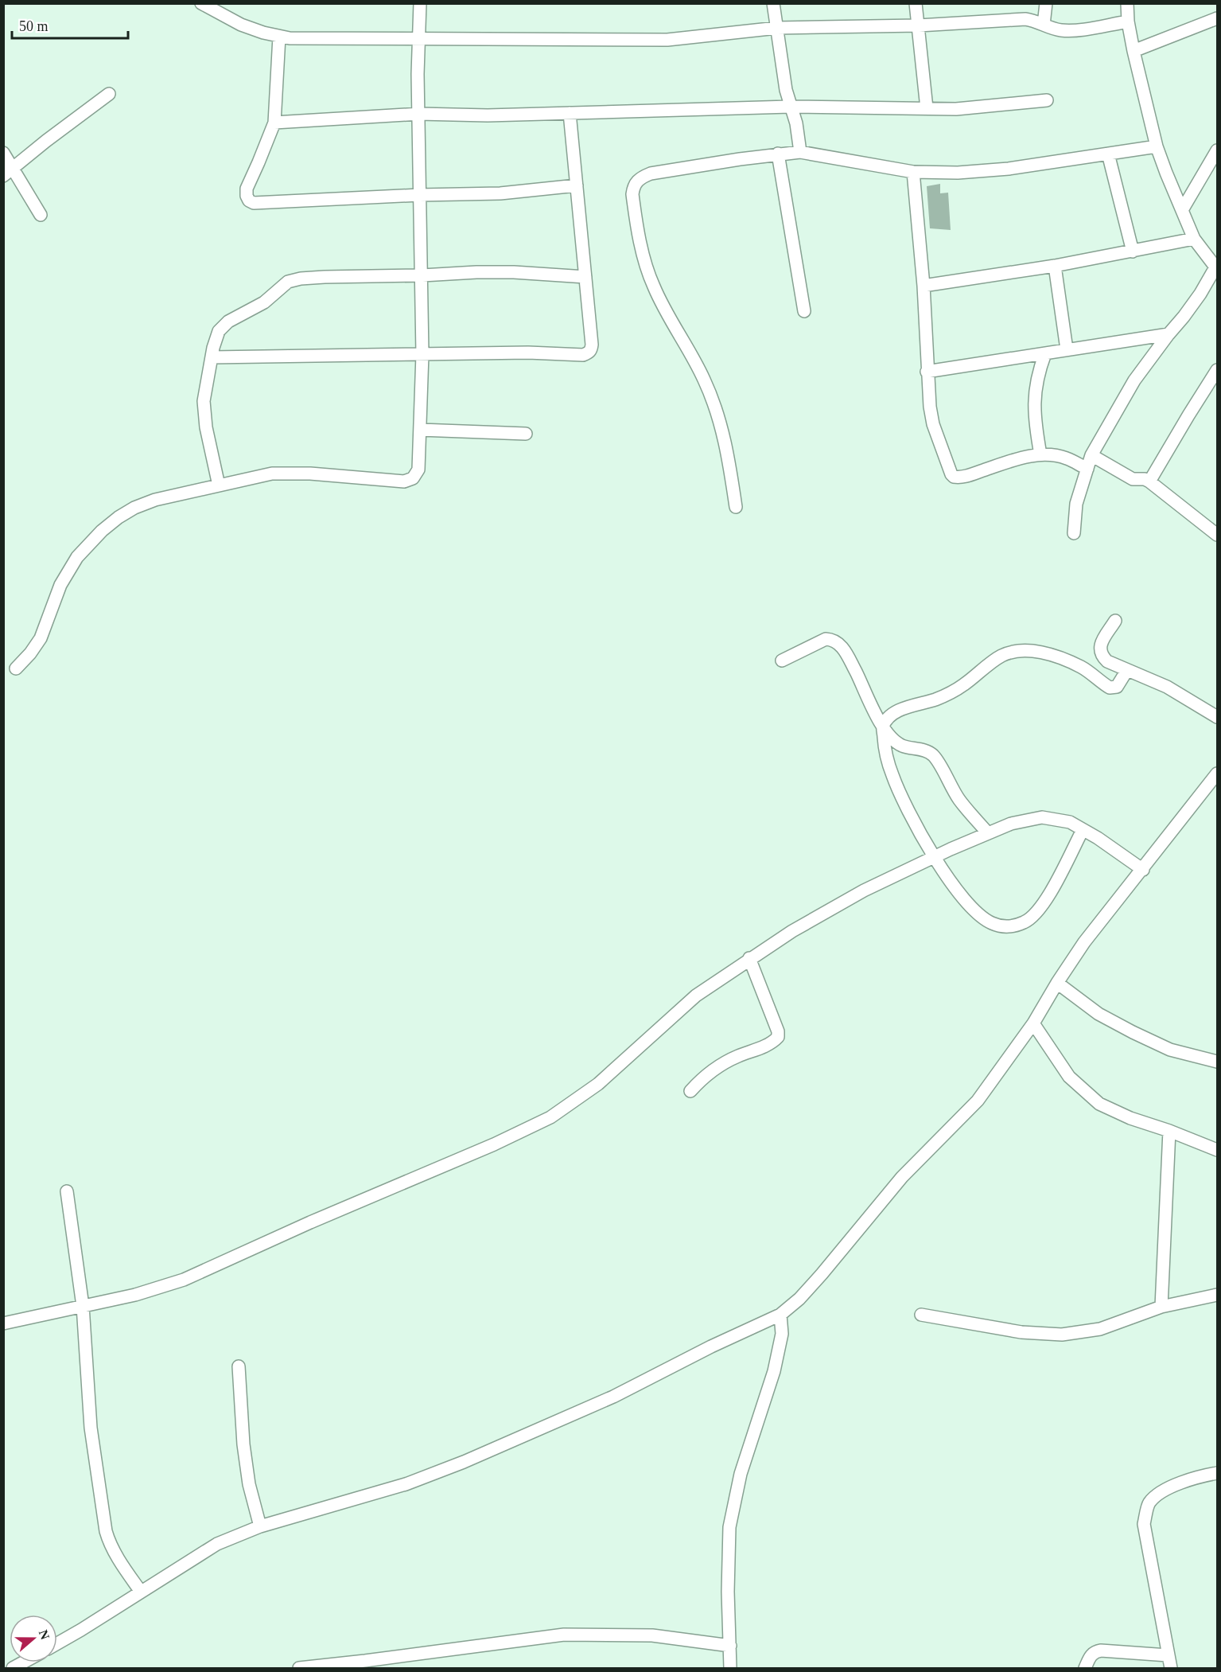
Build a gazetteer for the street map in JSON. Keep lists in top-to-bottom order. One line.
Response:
{"scale_bar":"50 m","north":"right"}
